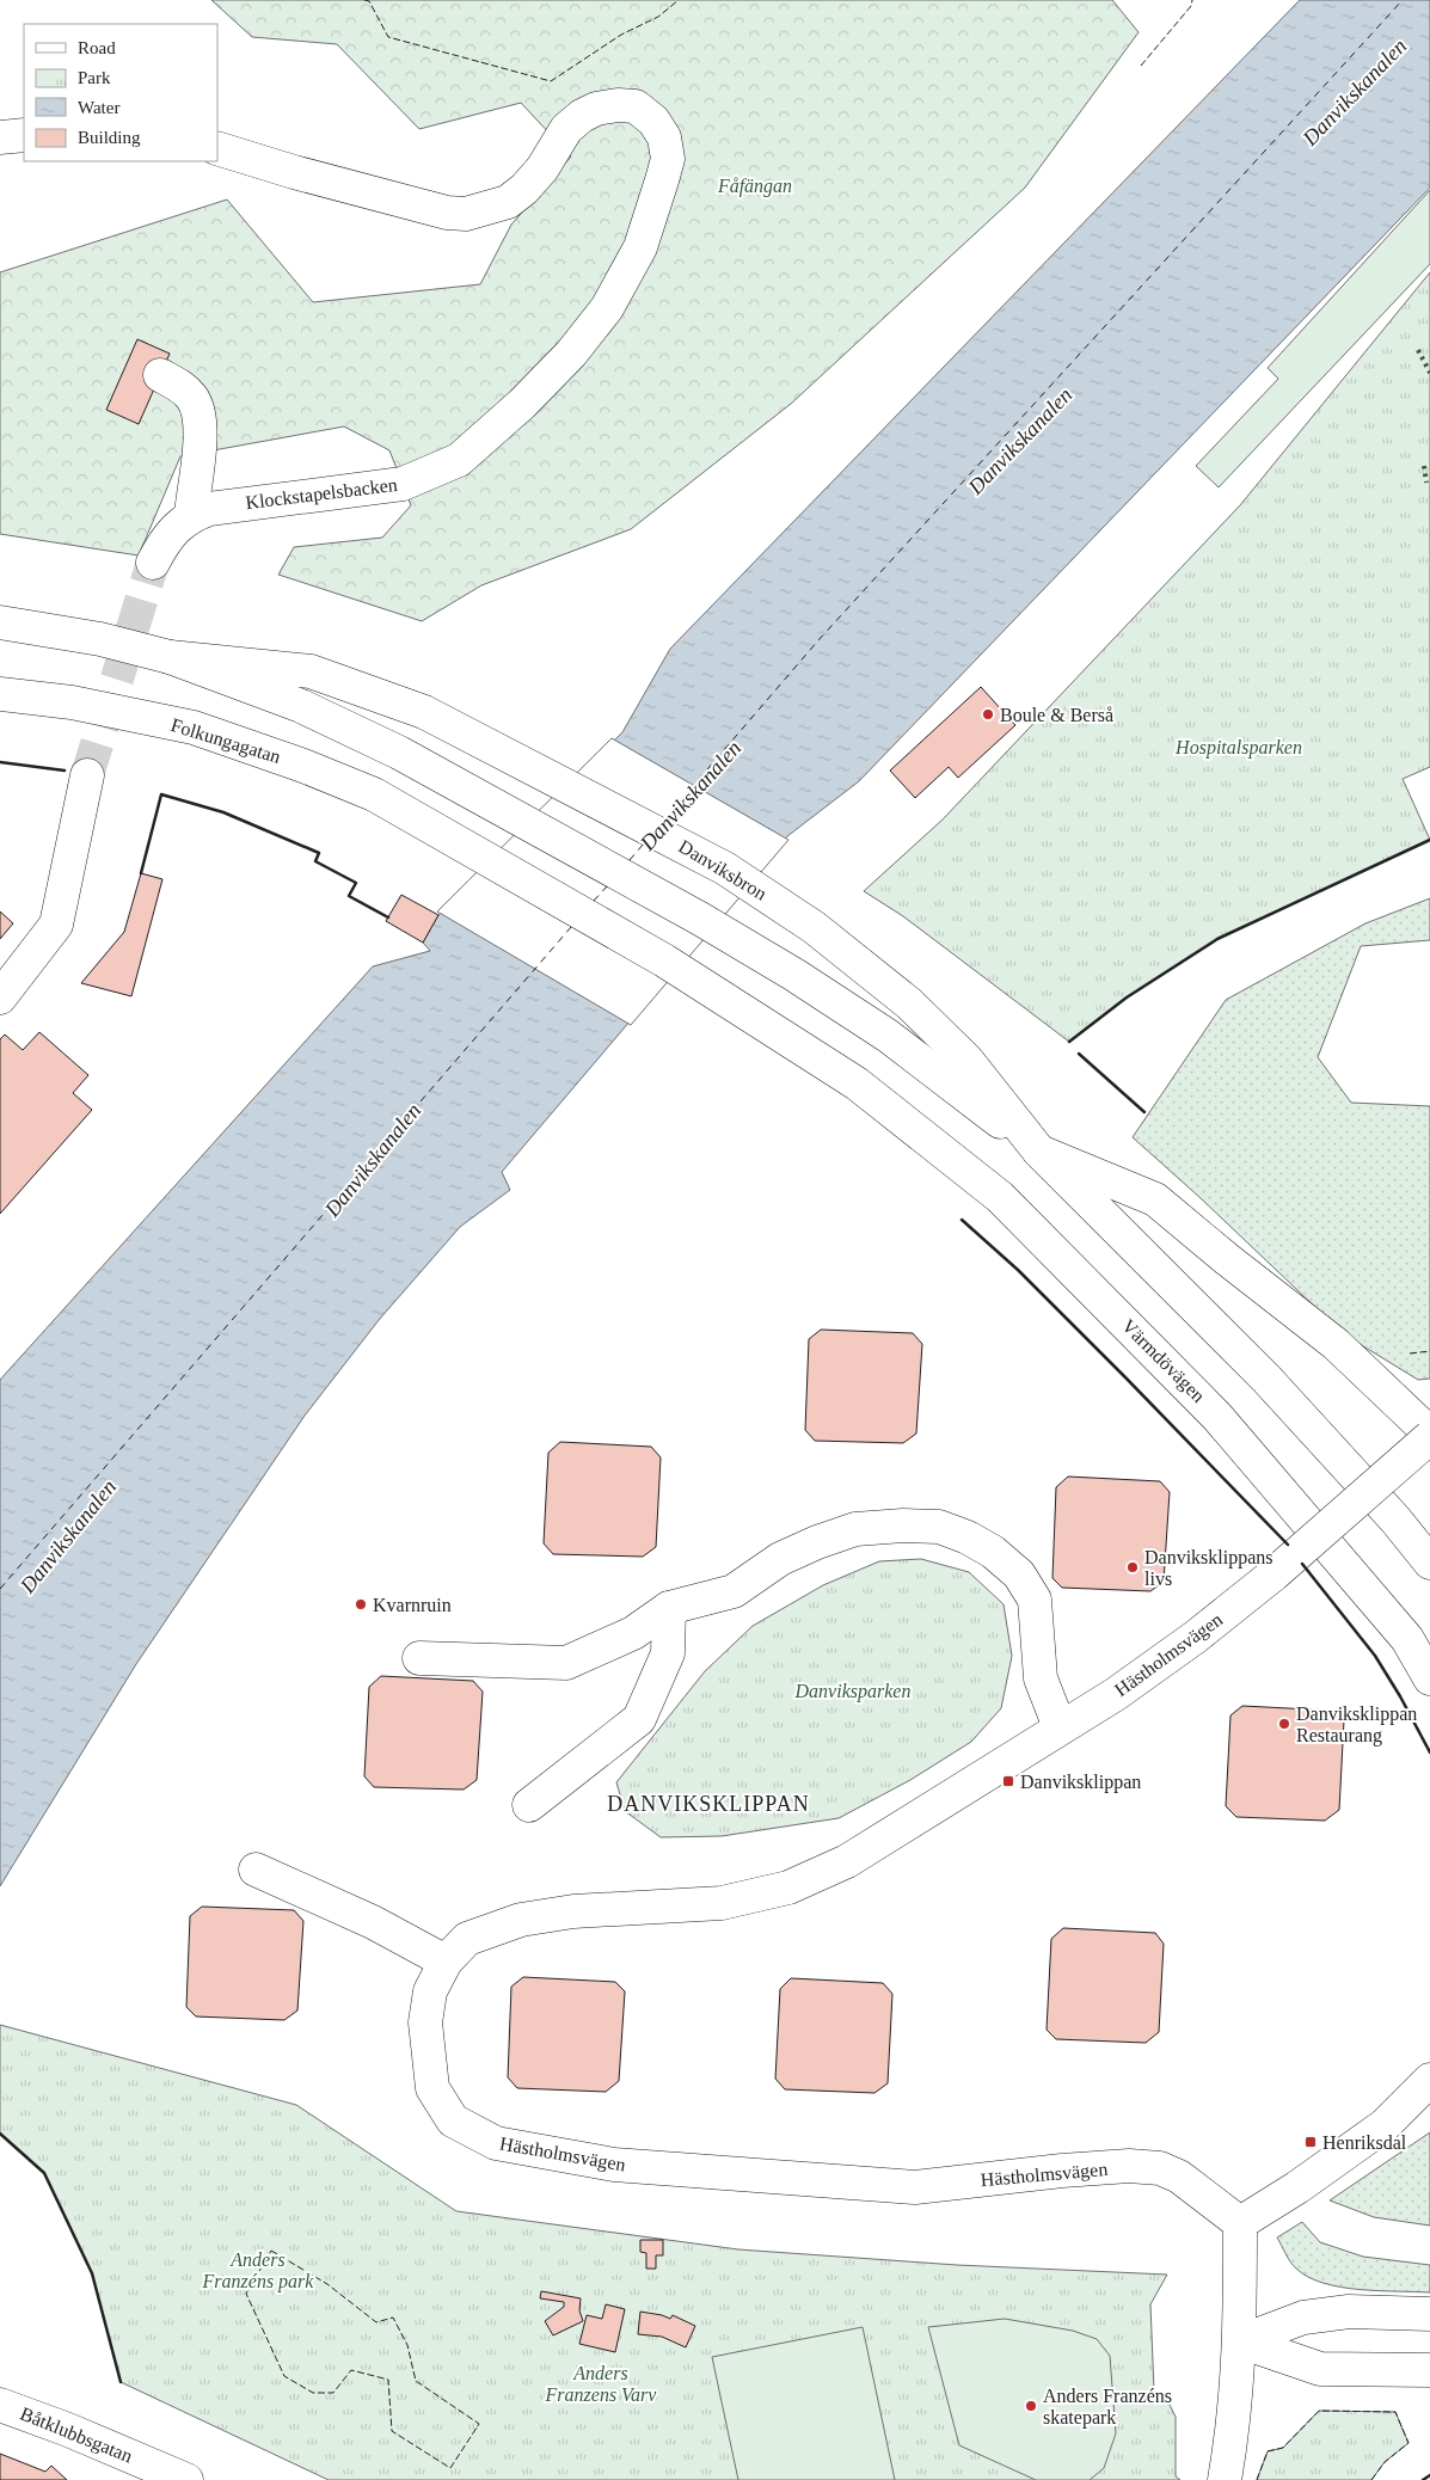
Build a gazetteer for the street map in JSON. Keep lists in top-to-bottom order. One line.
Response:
{"streets":{"street":["Klockstapelsbacken","Folkungagatan","Danviksbron","Värmdövägen","Hästholmsvägen","Båtklubbsgatan"]},"crossings":[["Folkungagatan","Värmdövägen"]],"districts":["DANVIKSKLIPPAN"],"water":["Danvikskanalen"],"parks":["Fåfängan","Hospitalsparken","Danviksparken","Anders Franzéns park","Anders Franzens Varv"],"places":{"other":["Boule & Berså","Danviksklippans livs","Kvarnruin","Danviksklippan Restaurang","Anders Franzéns skatepark"],"transit":["Danviksklippan","Henriksdal"]},"legend":["Road","Park","Water","Building"]}
